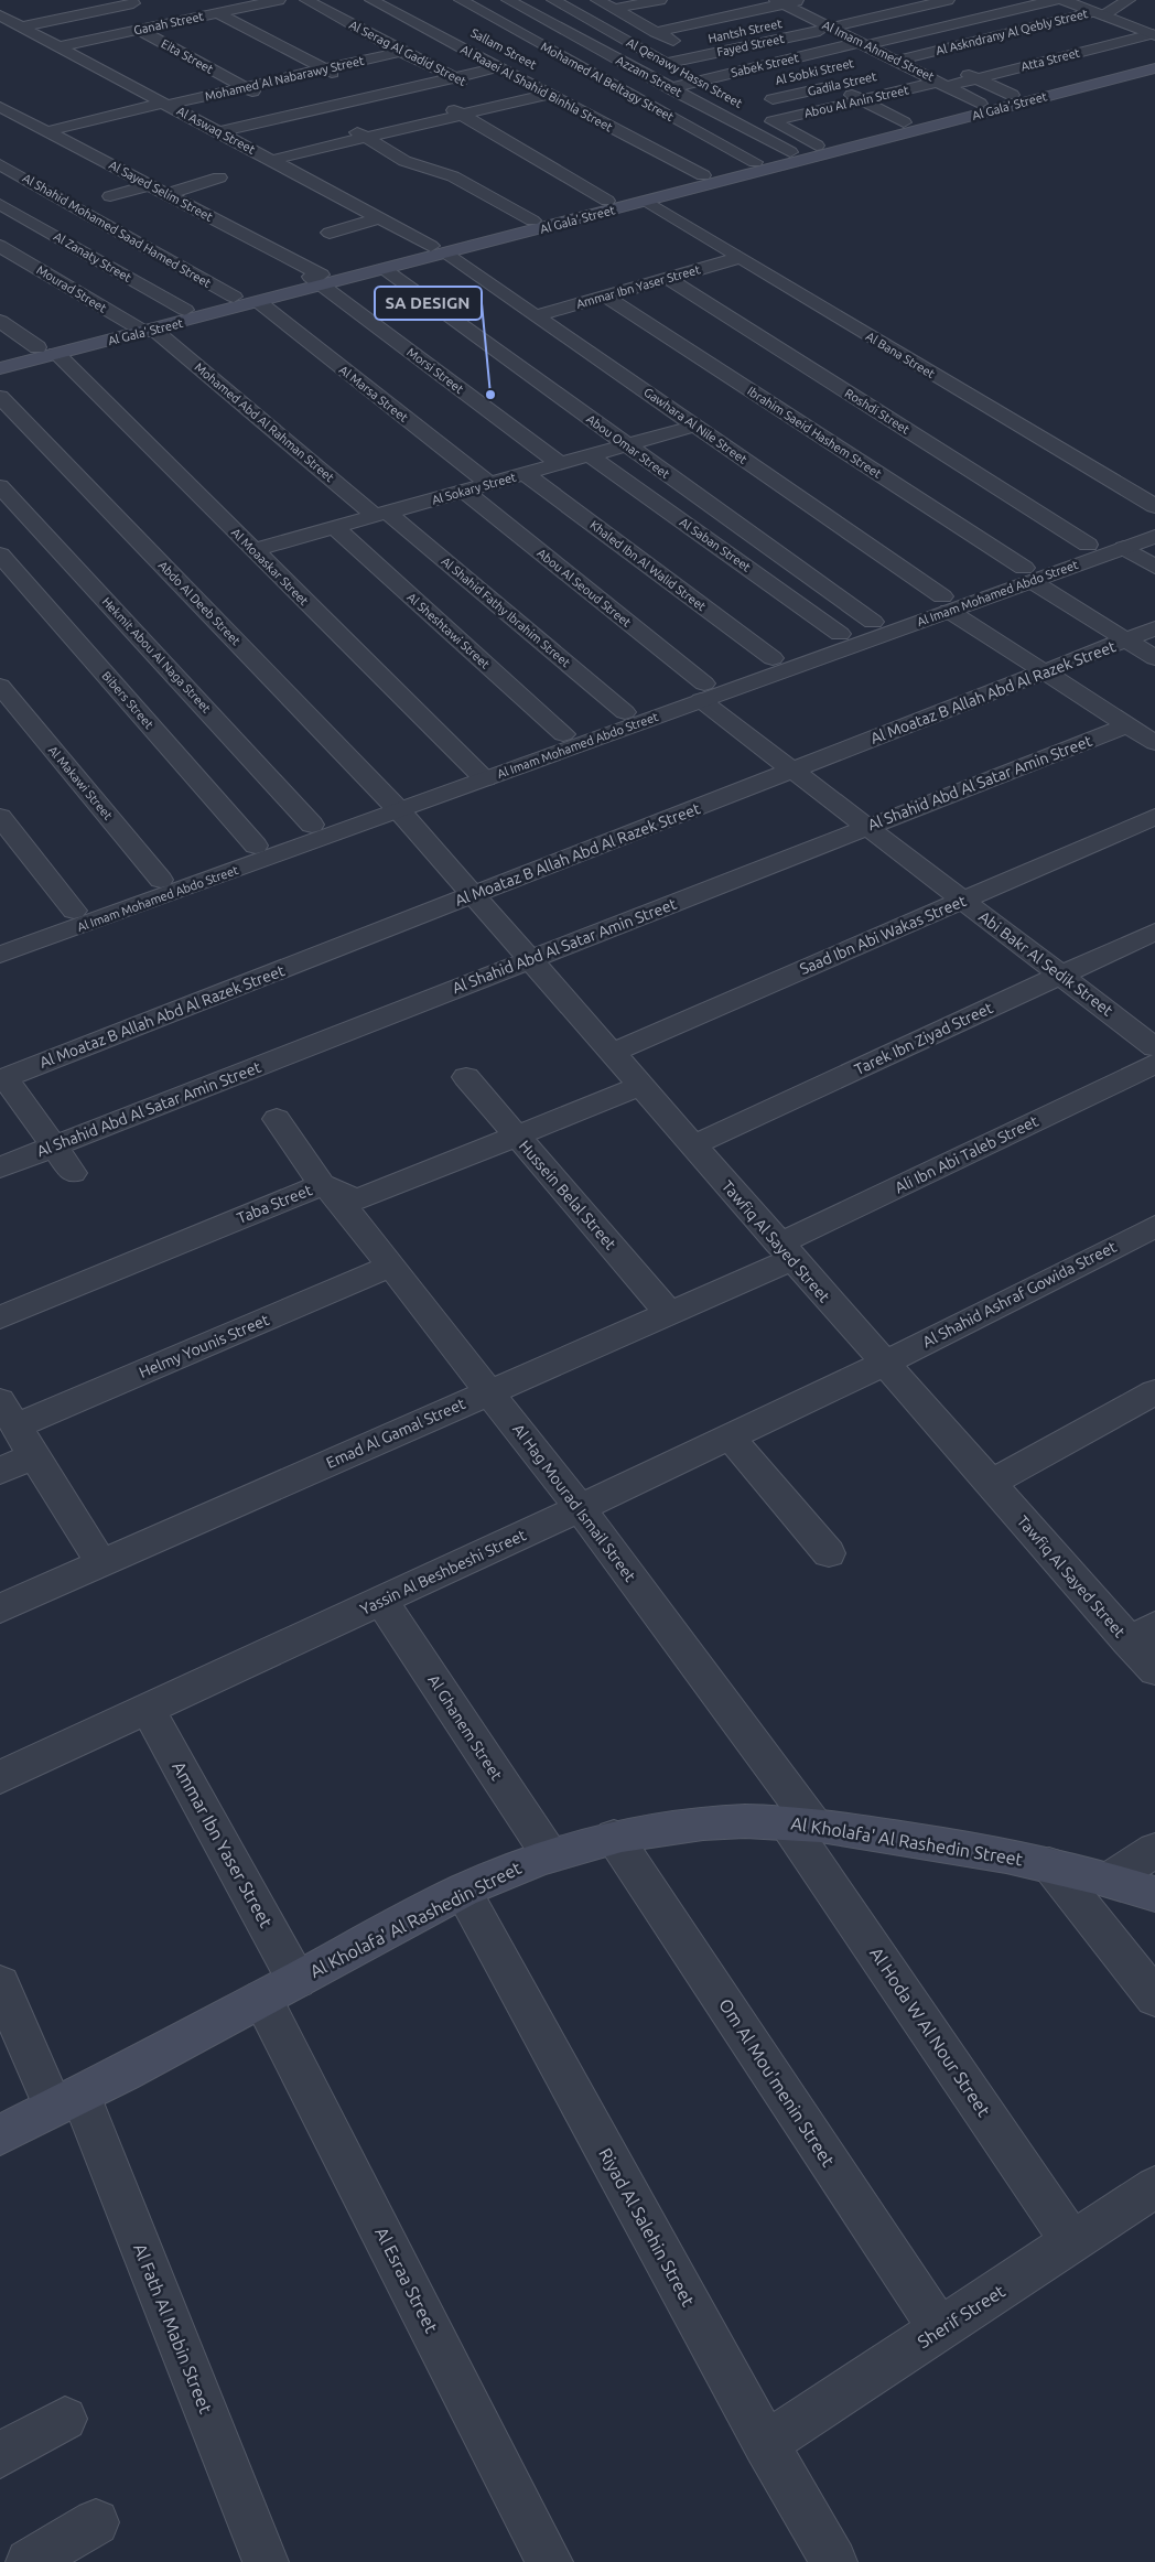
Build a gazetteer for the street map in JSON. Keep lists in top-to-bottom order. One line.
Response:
{"streets":{"main road":["Al Gala' Street","Al Kholafa' Al Rashedin Street"],"street":["Ganah Street","Hantsh Street","Al Askndrany Al Qebly Street","Fayed Street","Al Imam Ahmed Street","Al Serag Al Gadid Street","Eita Street","Atta Street","Sabek Street","Al Sobki Street","Al Qenawy Hassn Street","Azzam Street","Mohamed Al Nabarawy Street","Mohamed Al Beltagy Street","Gadila Street","Al Raaei Al Shahid Binhla Street","Abou Al Anin Street","Al Aswaq Street","Al Sayed Selim Street","Al Shahid Mohamed Saad Hamed Street","Al Zanaty Street","Ammar Ibn Yaser Street","Mourad Street","Al Bana Street","Morsi Street","Al Marsa Street","Roshdi Street","Mohamed Abd Al Rahman Street","Gawhara Al Nile Street","Ibrahim Saeid Hashem Street","Abou Omar Street","Al Sokary Street","Al Saban Street","Khaled Ibn Al Walid Street","Al Moaaskar Street","Abou Al Seoud Street","Al Imam Mohamed Abdo Street","Abdo Al Deeb Street","Al Shahid Fathy Ibrahim Street","Al Sheshtawi Street","Hekmit Abou Al Naga Street","Al Moataz B Allah Abd Al Razek Street","Bibers Street","Al Makawi Street","Al Shahid Abd Al Satar Amin Street","Saad Ibn Abi Wakas Street","Abi Bakr Al Sedik Street","Tarek Ibn Ziyad Street","Ali Ibn Abi Taleb Street","Hussein Belal Street","Taba Street","Tawfiq Al Sayed Street","Al Shahid Ashraf Gowida Street","Helmy Younis Street","Emad Al Gamal Street","Al Hag Mourad Ismail Street","Yassin Al Beshbeshi Street","Al Ghanem Street","Al Hoda W Al Nour Street","Om Al Mou'menin Street","Riyad Al Salehin Street","Al Esraa Street","Sherif Street","Al Fath Al Mabin Street"]},"crossings":[["Ganah Street","Eita Street"],["Ganah Street","Al Aswaq Street"],["Hantsh Street","Al Imam Ahmed Street"],["Al Askndrany Al Qebly Street","Al Imam Ahmed Street"],["Al Askndrany Al Qebly Street","Al Sobki Street"],["Fayed Street","Al Imam Ahmed Street"],["Fayed Street","Al Qenawy Hassn Street"],["Fayed Street","Azzam Street"],["Al Imam Ahmed Street","Atta Street"],["Al Imam Ahmed Street","Sabek Street"],["Al Imam Ahmed Street","Al Sobki Street"],["Al Imam Ahmed Street","Gadila Street"],["Al Imam Ahmed Street","Abou Al Anin Street"],["Al Imam Ahmed Street","Al Gala' Street"],["Al Serag Al Gadid Street","Mohamed Al Nabarawy Street"],["Eita Street","Mohamed Al Nabarawy Street"],["Atta Street","Abou Al Anin Street"],["Sabek Street","Al Qenawy Hassn Street"],["Sabek Street","Azzam Street"],["Azzam Street","Al Gala' Street"],["Mohamed Al Nabarawy Street","Al Aswaq Street"],["Mohamed Al Nabarawy Street","Al Sayed Selim Street"],["Mohamed Al Beltagy Street","Al Gala' Street"],["Al Raaei Al Shahid Binhla Street","Al Gala' Street"],["Abou Al Anin Street","Al Gala' Street"],["Al Gala' Street","Al Aswaq Street"],["Al Gala' Street","Al Sayed Selim Street"],["Al Gala' Street","Al Shahid Mohamed Saad Hamed Street"],["Al Gala' Street","Al Zanaty Street"],["Al Gala' Street","Mourad Street"],["Al Gala' Street","Al Bana Street"],["Al Gala' Street","Morsi Street"],["Al Gala' Street","Al Marsa Street"],["Al Gala' Street","Mohamed Abd Al Rahman Street"],["Al Gala' Street","Gawhara Al Nile Street"],["Al Gala' Street","Abou Omar Street"],["Al Gala' Street","Al Moaaskar Street"],["Al Aswaq Street","Gawhara Al Nile Street"],["Al Sayed Selim Street","Morsi Street"],["Ammar Ibn Yaser Street","Al Bana Street"],["Ammar Ibn Yaser Street","Roshdi Street"],["Ammar Ibn Yaser Street","Gawhara Al Nile Street"],["Ammar Ibn Yaser Street","Ibrahim Saeid Hashem Street"],["Ammar Ibn Yaser Street","Yassin Al Beshbeshi Street"],["Ammar Ibn Yaser Street","Al Kholafa' Al Rashedin Street"],["Ammar Ibn Yaser Street","Al Esraa Street"],["Mourad Street","Mohamed Abd Al Rahman Street"],["Morsi Street","Al Sokary Street"],["Al Marsa Street","Al Sokary Street"],["Roshdi Street","Al Imam Mohamed Abdo Street"],["Mohamed Abd Al Rahman Street","Al Sokary Street"],["Mohamed Abd Al Rahman Street","Al Shahid Fathy Ibrahim Street"],["Gawhara Al Nile Street","Al Sokary Street"],["Gawhara Al Nile Street","Al Imam Mohamed Abdo Street"],["Gawhara Al Nile Street","Al Moataz B Allah Abd Al Razek Street"],["Gawhara Al Nile Street","Al Shahid Abd Al Satar Amin Street"],["Ibrahim Saeid Hashem Street","Al Imam Mohamed Abdo Street"],["Ibrahim Saeid Hashem Street","Al Moataz B Allah Abd Al Razek Street"],["Abou Omar Street","Al Sokary Street"],["Abou Omar Street","Al Imam Mohamed Abdo Street"],["Al Sokary Street","Al Saban Street"],["Al Sokary Street","Khaled Ibn Al Walid Street"],["Al Sokary Street","Al Moaaskar Street"],["Al Sokary Street","Abou Al Seoud Street"],["Al Sokary Street","Al Shahid Fathy Ibrahim Street"],["Al Sokary Street","Al Sheshtawi Street"],["Al Saban Street","Al Imam Mohamed Abdo Street"],["Khaled Ibn Al Walid Street","Al Imam Mohamed Abdo Street"],["Al Moaaskar Street","Al Imam Mohamed Abdo Street"],["Abou Al Seoud Street","Al Imam Mohamed Abdo Street"],["Abou Al Seoud Street","Abi Bakr Al Sedik Street"],["Al Imam Mohamed Abdo Street","Abdo Al Deeb Street"],["Al Imam Mohamed Abdo Street","Al Shahid Fathy Ibrahim Street"],["Al Imam Mohamed Abdo Street","Al Sheshtawi Street"],["Al Imam Mohamed Abdo Street","Hekmit Abou Al Naga Street"],["Al Imam Mohamed Abdo Street","Bibers Street"],["Al Imam Mohamed Abdo Street","Al Makawi Street"],["Al Imam Mohamed Abdo Street","Abi Bakr Al Sedik Street"],["Al Imam Mohamed Abdo Street","Tawfiq Al Sayed Street"],["Abdo Al Deeb Street","Tawfiq Al Sayed Street"],["Al Moataz B Allah Abd Al Razek Street","Abi Bakr Al Sedik Street"],["Al Moataz B Allah Abd Al Razek Street","Tawfiq Al Sayed Street"],["Al Shahid Abd Al Satar Amin Street","Abi Bakr Al Sedik Street"],["Al Shahid Abd Al Satar Amin Street","Tawfiq Al Sayed Street"],["Saad Ibn Abi Wakas Street","Abi Bakr Al Sedik Street"],["Saad Ibn Abi Wakas Street","Tawfiq Al Sayed Street"],["Abi Bakr Al Sedik Street","Tarek Ibn Ziyad Street"],["Tarek Ibn Ziyad Street","Tawfiq Al Sayed Street"],["Ali Ibn Abi Taleb Street","Tawfiq Al Sayed Street"],["Ali Ibn Abi Taleb Street","Emad Al Gamal Street"],["Hussein Belal Street","Taba Street"],["Hussein Belal Street","Emad Al Gamal Street"],["Taba Street","Tawfiq Al Sayed Street"],["Taba Street","Al Hag Mourad Ismail Street"],["Tawfiq Al Sayed Street","Al Shahid Ashraf Gowida Street"],["Tawfiq Al Sayed Street","Emad Al Gamal Street"],["Tawfiq Al Sayed Street","Yassin Al Beshbeshi Street"],["Al Shahid Ashraf Gowida Street","Yassin Al Beshbeshi Street"],["Helmy Younis Street","Al Hag Mourad Ismail Street"],["Emad Al Gamal Street","Al Hag Mourad Ismail Street"],["Al Hag Mourad Ismail Street","Yassin Al Beshbeshi Street"],["Al Hag Mourad Ismail Street","Al Kholafa' Al Rashedin Street"],["Al Hag Mourad Ismail Street","Al Hoda W Al Nour Street"],["Yassin Al Beshbeshi Street","Al Ghanem Street"],["Al Ghanem Street","Al Kholafa' Al Rashedin Street"],["Al Kholafa' Al Rashedin Street","Al Hoda W Al Nour Street"],["Al Kholafa' Al Rashedin Street","Om Al Mou'menin Street"],["Al Kholafa' Al Rashedin Street","Riyad Al Salehin Street"],["Al Kholafa' Al Rashedin Street","Al Esraa Street"],["Al Kholafa' Al Rashedin Street","Al Fath Al Mabin Street"],["Al Hoda W Al Nour Street","Sherif Street"],["Om Al Mou'menin Street","Sherif Street"],["Riyad Al Salehin Street","Sherif Street"]],"places":["SA DESIGN"]}
